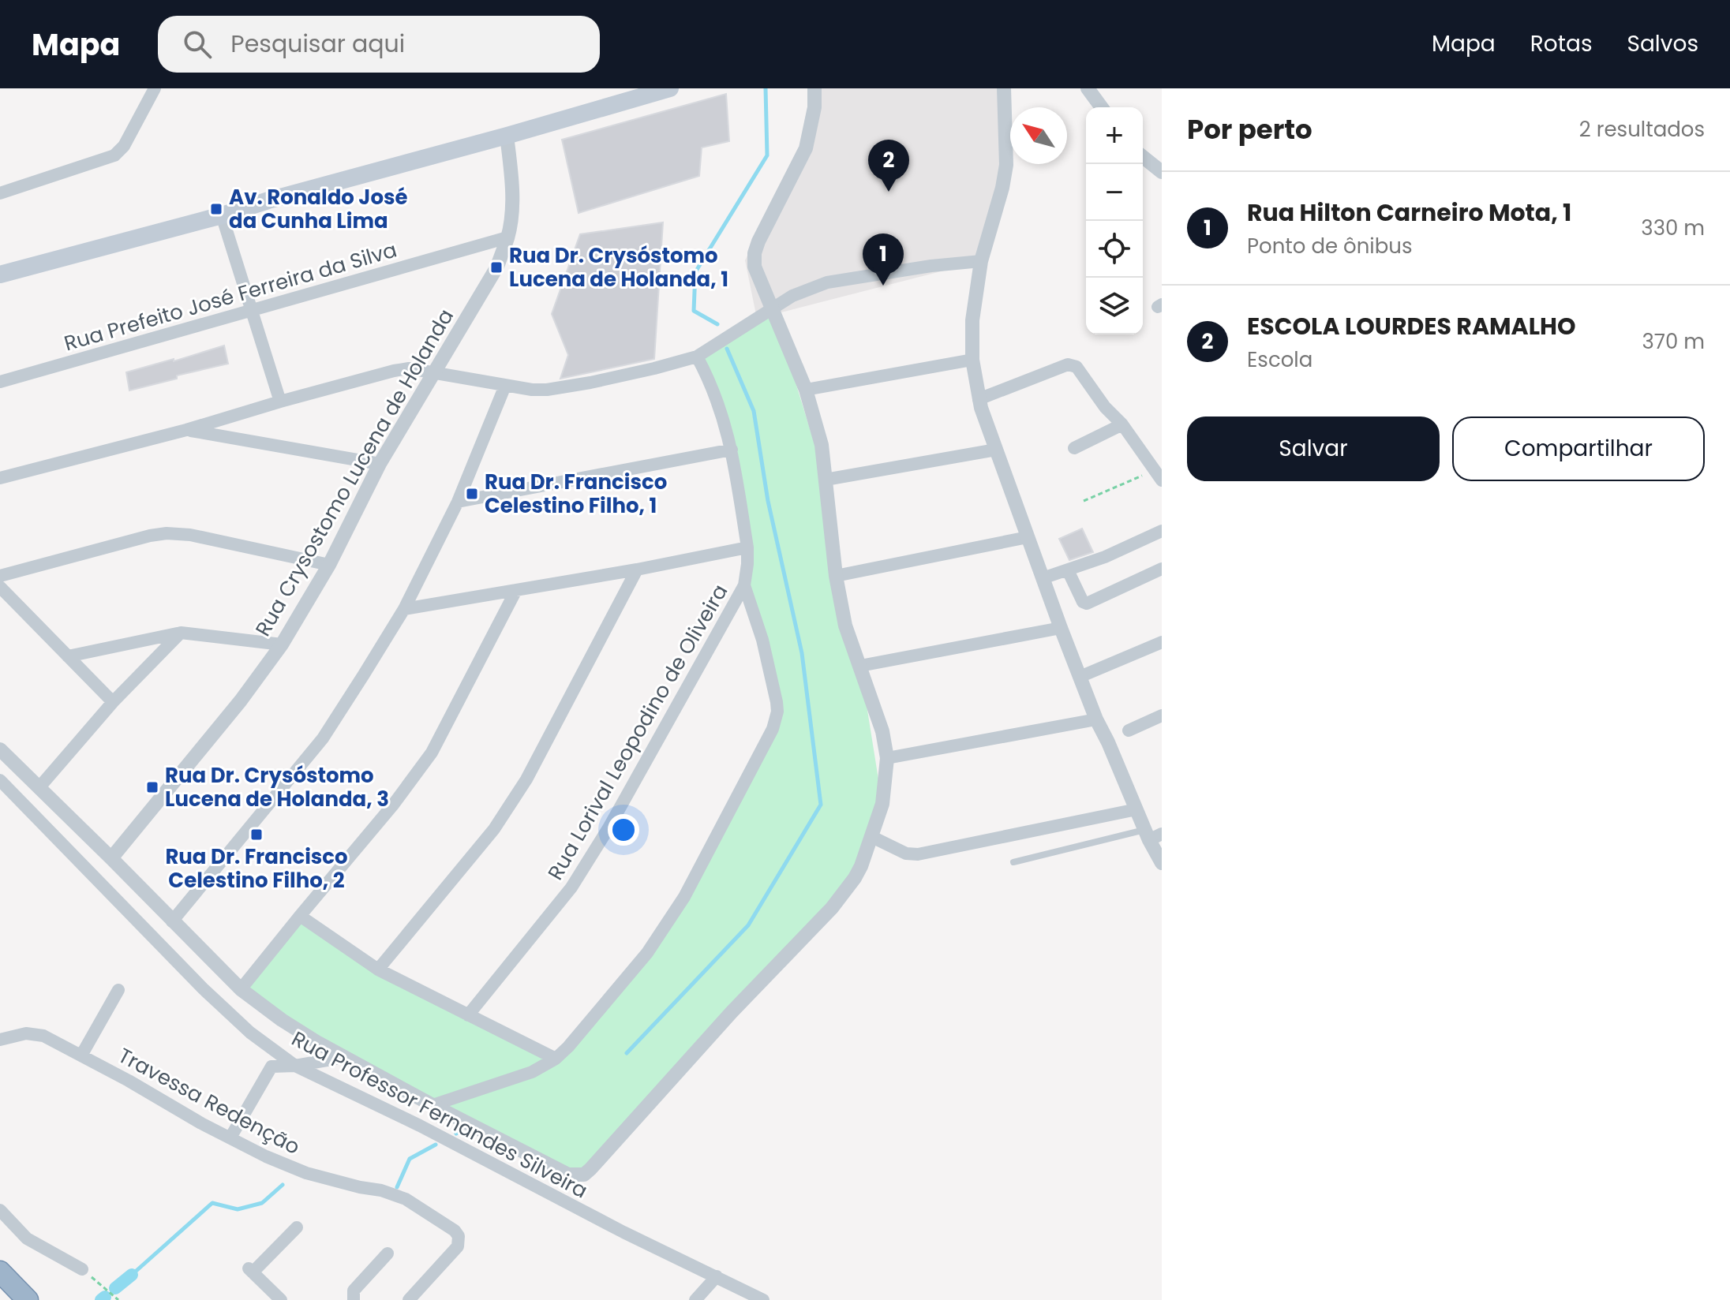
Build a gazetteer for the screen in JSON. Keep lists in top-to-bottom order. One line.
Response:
{"streets":{"street":["Rua Prefeito José Ferreira da Silva","Rua Crysostomo Lucena de Holanda","Rua Lorival Leopodino de Oliveira","Travessa Redenção","Rua Professor Fernandes Silveira"]},"crossings":[["Rua Prefeito José Ferreira da Silva","Rua Crysostomo Lucena de Holanda"]],"places":{"transit":["Av. Ronaldo José da Cunha Lima","Rua Dr. Crysóstomo Lucena de Holanda, 1","Rua Dr. Francisco Celestino Filho, 1","Rua Dr. Crysóstomo Lucena de Holanda, 3","Rua Dr. Francisco Celestino Filho, 2"]},"north":"top left","page":{"header":"Mapa","search":"Pesquisar aqui","nav":["Mapa","Rotas","Salvos"],"heading":["Por perto","2 resultados"],"map_buttons":["+","−"],"pins":["2","1"],"list":[{"mark":"1","name":"Rua Hilton Carneiro Mota, 1","note":"Ponto de ônibus","value":"330 m"},{"mark":"2","name":"ESCOLA LOURDES RAMALHO","note":"Escola","value":"370 m"}],"buttons":["Salvar","Compartilhar"]}}
